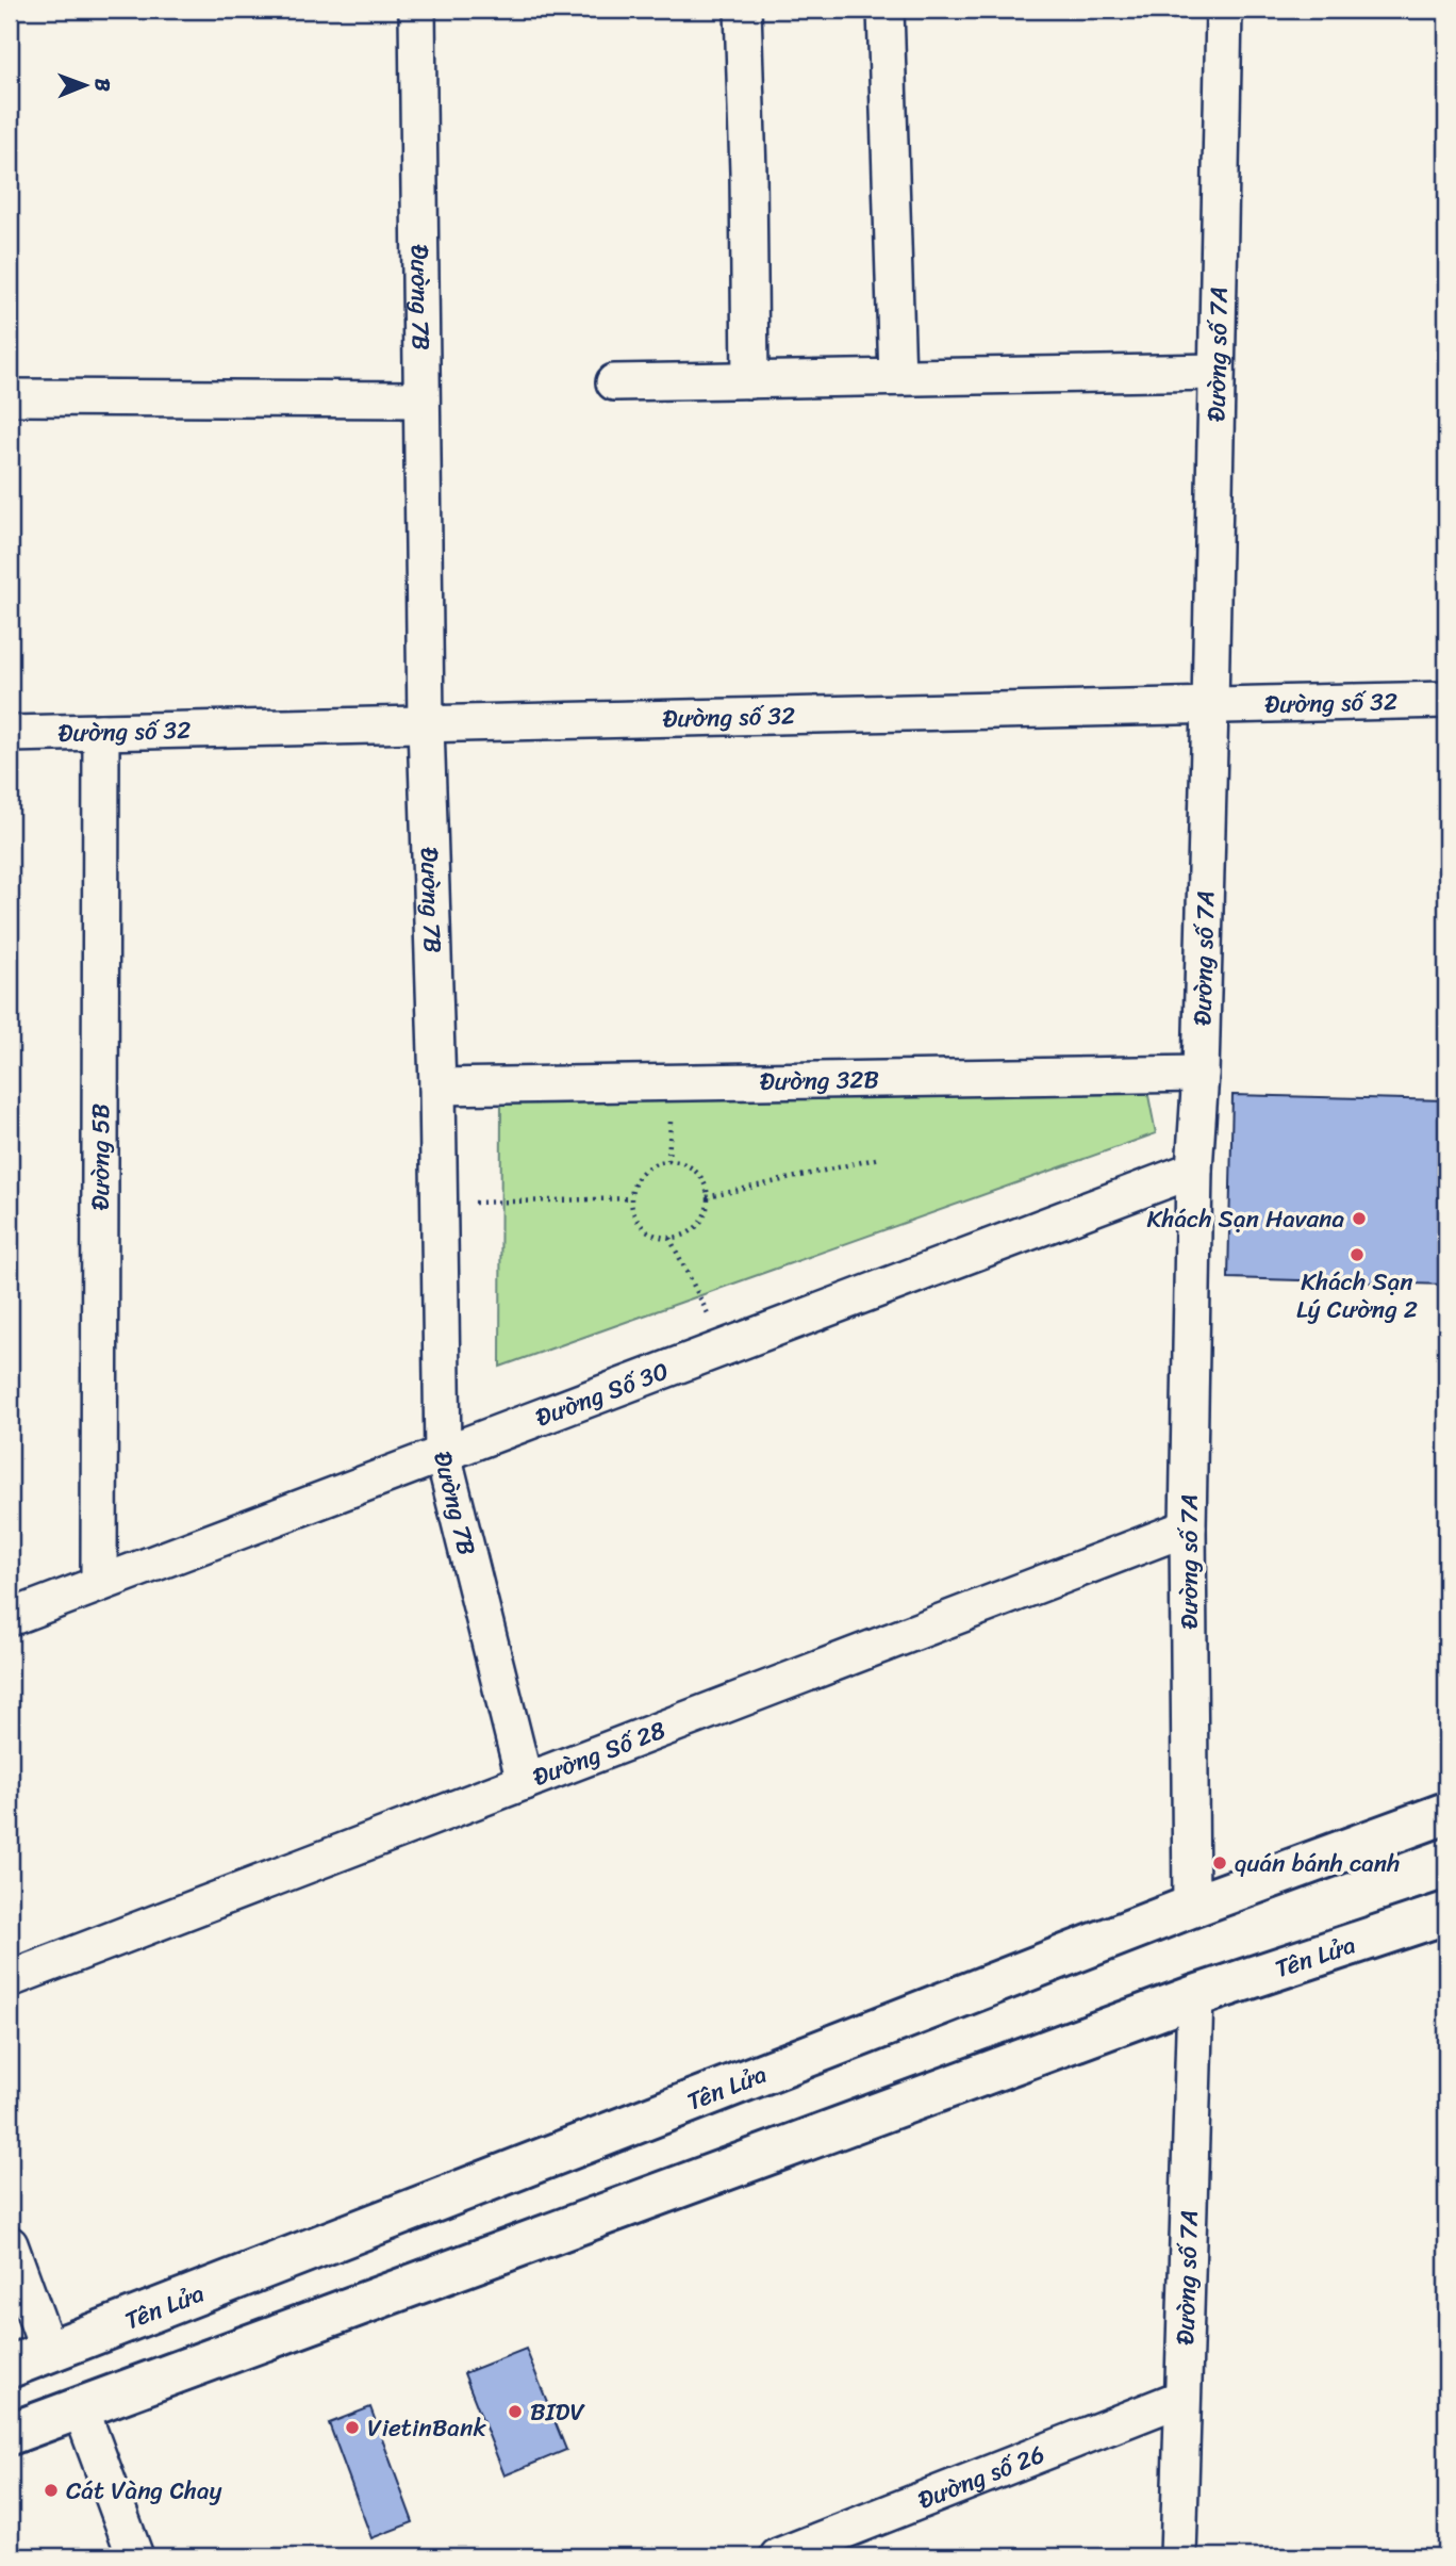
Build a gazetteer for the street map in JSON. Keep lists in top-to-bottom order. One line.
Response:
{"streets":{"main road":["Tên Lửa"],"street":["Đường 7B","Đường số 7A","Đường số 32","Đường 32B","Đường 5B","Đường Số 30","Đường Số 28","Đường số 26"]},"crossings":[["Đường 7B","Đường số 32"],["Đường 7B","Đường 32B"],["Đường 7B","Đường Số 30"],["Đường 7B","Đường Số 28"],["Đường số 7A","Đường số 32"],["Đường số 7A","Đường 32B"],["Đường số 7A","Đường Số 30"],["Đường số 7A","Đường Số 28"],["Đường số 7A","Tên Lửa"],["Đường số 7A","Đường số 26"],["Đường số 32","Đường 5B"],["Đường 5B","Đường Số 30"]],"places":["Khách Sạn Havana","Khách Sạn Lý Cường 2","quán bánh canh","BIDV","VietinBank","Cát Vàng Chay"],"north":"right"}
